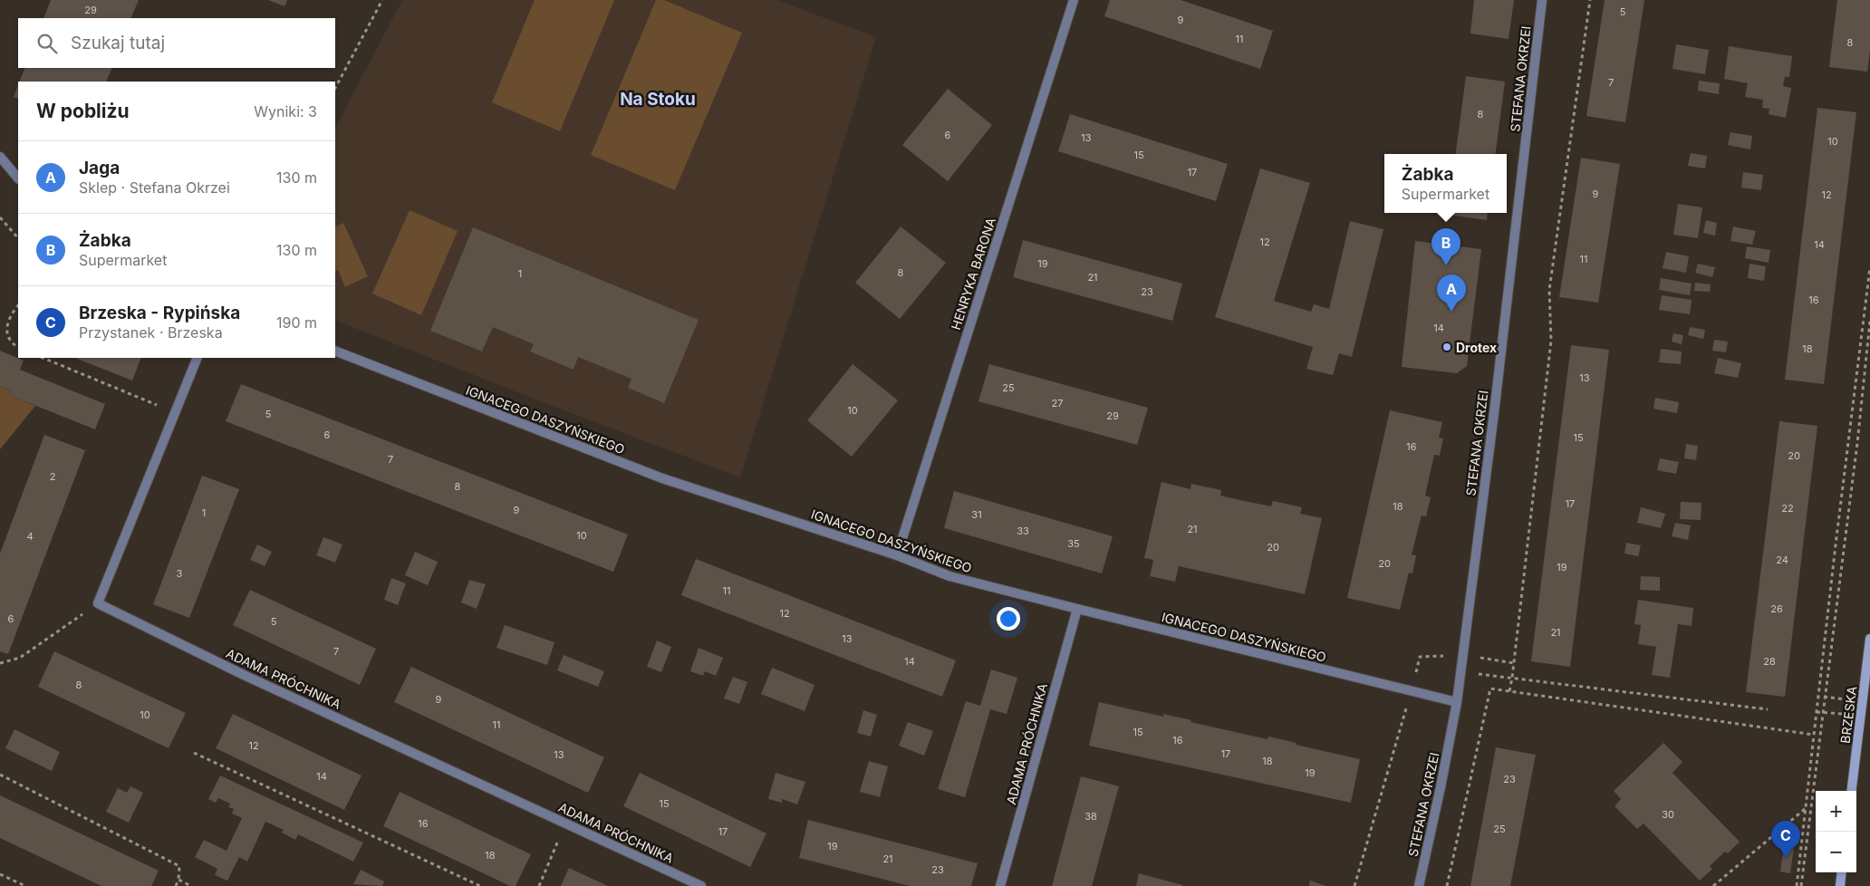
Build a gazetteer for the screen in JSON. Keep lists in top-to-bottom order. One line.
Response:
{"streets":{"main road":["BRZESKA"],"street":["STEFANA OKRZEI","HENRYKA BARONA","IGNACEGO DASZYŃSKIEGO","ADAMA PRÓCHNIKA"]},"crossings":[["STEFANA OKRZEI","IGNACEGO DASZYŃSKIEGO"],["HENRYKA BARONA","IGNACEGO DASZYŃSKIEGO"],["IGNACEGO DASZYŃSKIEGO","ADAMA PRÓCHNIKA"]],"districts":["Na Stoku"],"places":["Drotex"],"house_numbers":["29","5","9","11","8","7","8","6","13","10","15","17","9","12","12","14","11","19","8","1","21","23","16","14","18","13","25","27","10","5","29","6","15","16","20","7","2","8","17","18","22","9","1","31","21","33","10","4","35","20","24","20","19","3","11","26","12","6","5","21","13","7","14","28","8","9","10","11","15","16","12","17","13","18","19","14","23","15","30","38","16","25","17","19","18","21","23"],"page":{"search":"Szukaj tutaj","heading":["W pobliżu","Wyniki: 3"],"list":[{"mark":"A","name":"Jaga","note":"Sklep · Stefana Okrzei","value":"130 m"},{"mark":"B","name":"Żabka","note":"Supermarket","value":"130 m"},{"mark":"C","name":"Brzeska - Rypińska","note":"Przystanek · Brzeska","value":"190 m"}],"popup":["Żabka","Supermarket"],"pins":["B","A","C"],"map_buttons":["+","−"]}}
